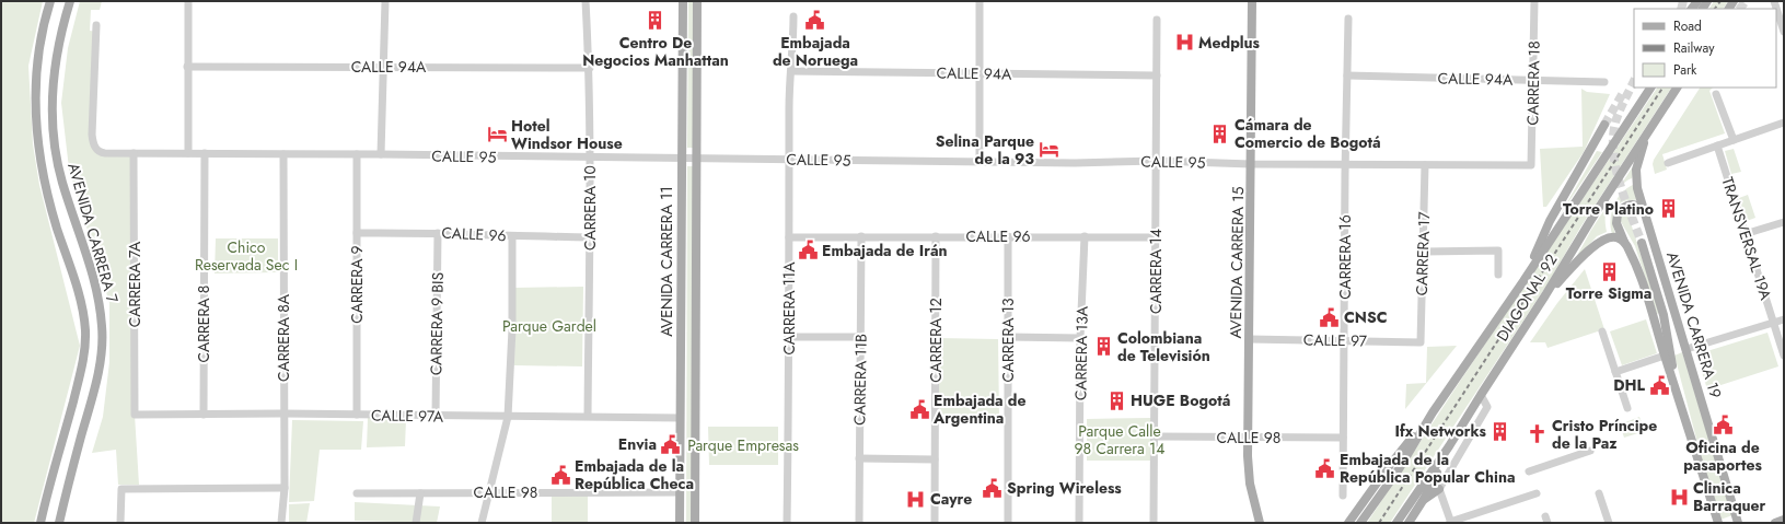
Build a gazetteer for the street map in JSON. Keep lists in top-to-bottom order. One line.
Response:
{"streets":{"main road":["AVENIDA CARRERA 7","AVENIDA CARRERA 11","AVENIDA CARRERA 15","DIAGONAL 92","AVENIDA CARRERA 19"],"street":["CALLE 94A","CARRERA 18","CALLE 95","CARRERA 10","CALLE 96","TRANSVERSAL 19A","CARRERA 17","CARRERA 16","CARRERA 14","CARRERA 7A","CARRERA 9","CARRERA 11A","CARRERA 8","CARRERA 9 BIS","CARRERA 8A","CARRERA 12","CARRERA 13","CALLE 97","CARRERA 13A","CARRERA 11B","CALLE 97A","CALLE 98"]},"crossings":[["CALLE 94A","CARRERA 18"],["CALLE 94A","CARRERA 10"],["CALLE 94A","CARRERA 16"],["CALLE 94A","CARRERA 14"],["CALLE 94A","CARRERA 11A"],["CARRERA 18","CALLE 95"],["CALLE 95","CARRERA 10"],["CALLE 95","CARRERA 17"],["CALLE 95","CARRERA 16"],["CALLE 95","AVENIDA CARRERA 11"],["CALLE 95","AVENIDA CARRERA 15"],["CALLE 95","CARRERA 14"],["CALLE 95","CARRERA 7A"],["CALLE 95","CARRERA 9"],["CALLE 95","CARRERA 11A"],["CALLE 95","CARRERA 8"],["CALLE 95","CARRERA 8A"],["CARRERA 10","CALLE 96"],["CARRERA 10","CALLE 97A"],["CALLE 96","CARRERA 14"],["CALLE 96","CARRERA 9"],["CALLE 96","CARRERA 11A"],["CALLE 96","CARRERA 9 BIS"],["CALLE 96","CARRERA 12"],["CALLE 96","CARRERA 13"],["CALLE 96","CARRERA 13A"],["CALLE 96","CARRERA 11B"],["CARRERA 17","CALLE 97"],["CARRERA 16","CALLE 97"],["CARRERA 16","CALLE 98"],["AVENIDA CARRERA 11","CALLE 97A"],["AVENIDA CARRERA 11","CALLE 98"],["AVENIDA CARRERA 15","CALLE 97"],["AVENIDA CARRERA 15","CALLE 98"],["CARRERA 14","CALLE 98"],["CARRERA 7A","CALLE 97A"],["CARRERA 9","CALLE 97A"],["DIAGONAL 92","AVENIDA CARRERA 19"],["CARRERA 8","CALLE 97A"],["CARRERA 9 BIS","CALLE 97A"],["CARRERA 8A","CALLE 97A"]],"parks":["Chico Reservada Sec I","Parque Gardel","Parque Calle 98 Carrera 14","Parque Empresas"],"places":{"building":["Centro De Negocios Manhattan","Cámara de Comercio de Bogotá","Torre Platino","Torre Sigma","Colombiana de Televisión","HUGE Bogotá","Ifx Networks"],"public building":["Embajada de Noruega","Embajada de Irán","CNSC","DHL","Embajada de Argentina","Oficina de pasaportes","Envia","Embajada de la República Popular China","Embajada de la República Checa","Spring Wireless"],"hospital":["Medplus","Clinica Barraquer","Cayre"],"hotel":["Hotel Windsor House","Selina Parque de la 93"],"church":["Cristo Príncipe de la Paz"]},"legend":["Road","Railway","Park"]}
